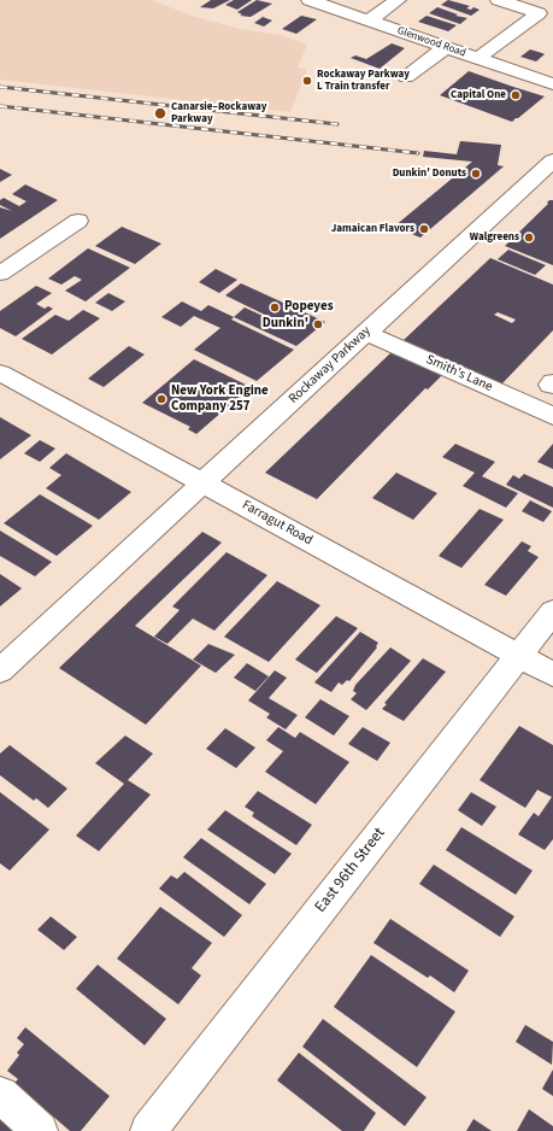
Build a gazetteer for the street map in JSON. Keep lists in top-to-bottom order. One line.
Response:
{"streets":{"street":["Glenwood Road","Rockaway Parkway","Smith's Lane","Farragut Road","East 96th Street"]},"crossings":[["Rockaway Parkway","Smith's Lane"],["Rockaway Parkway","Farragut Road"],["Farragut Road","East 96th Street"]],"places":["Rockaway Parkway L Train transfer","Capital One","Canarsie–Rockaway Parkway","Dunkin' Donuts","Jamaican Flavors","Walgreens","Popeyes","Dunkin'","New York Engine Company 257"]}
